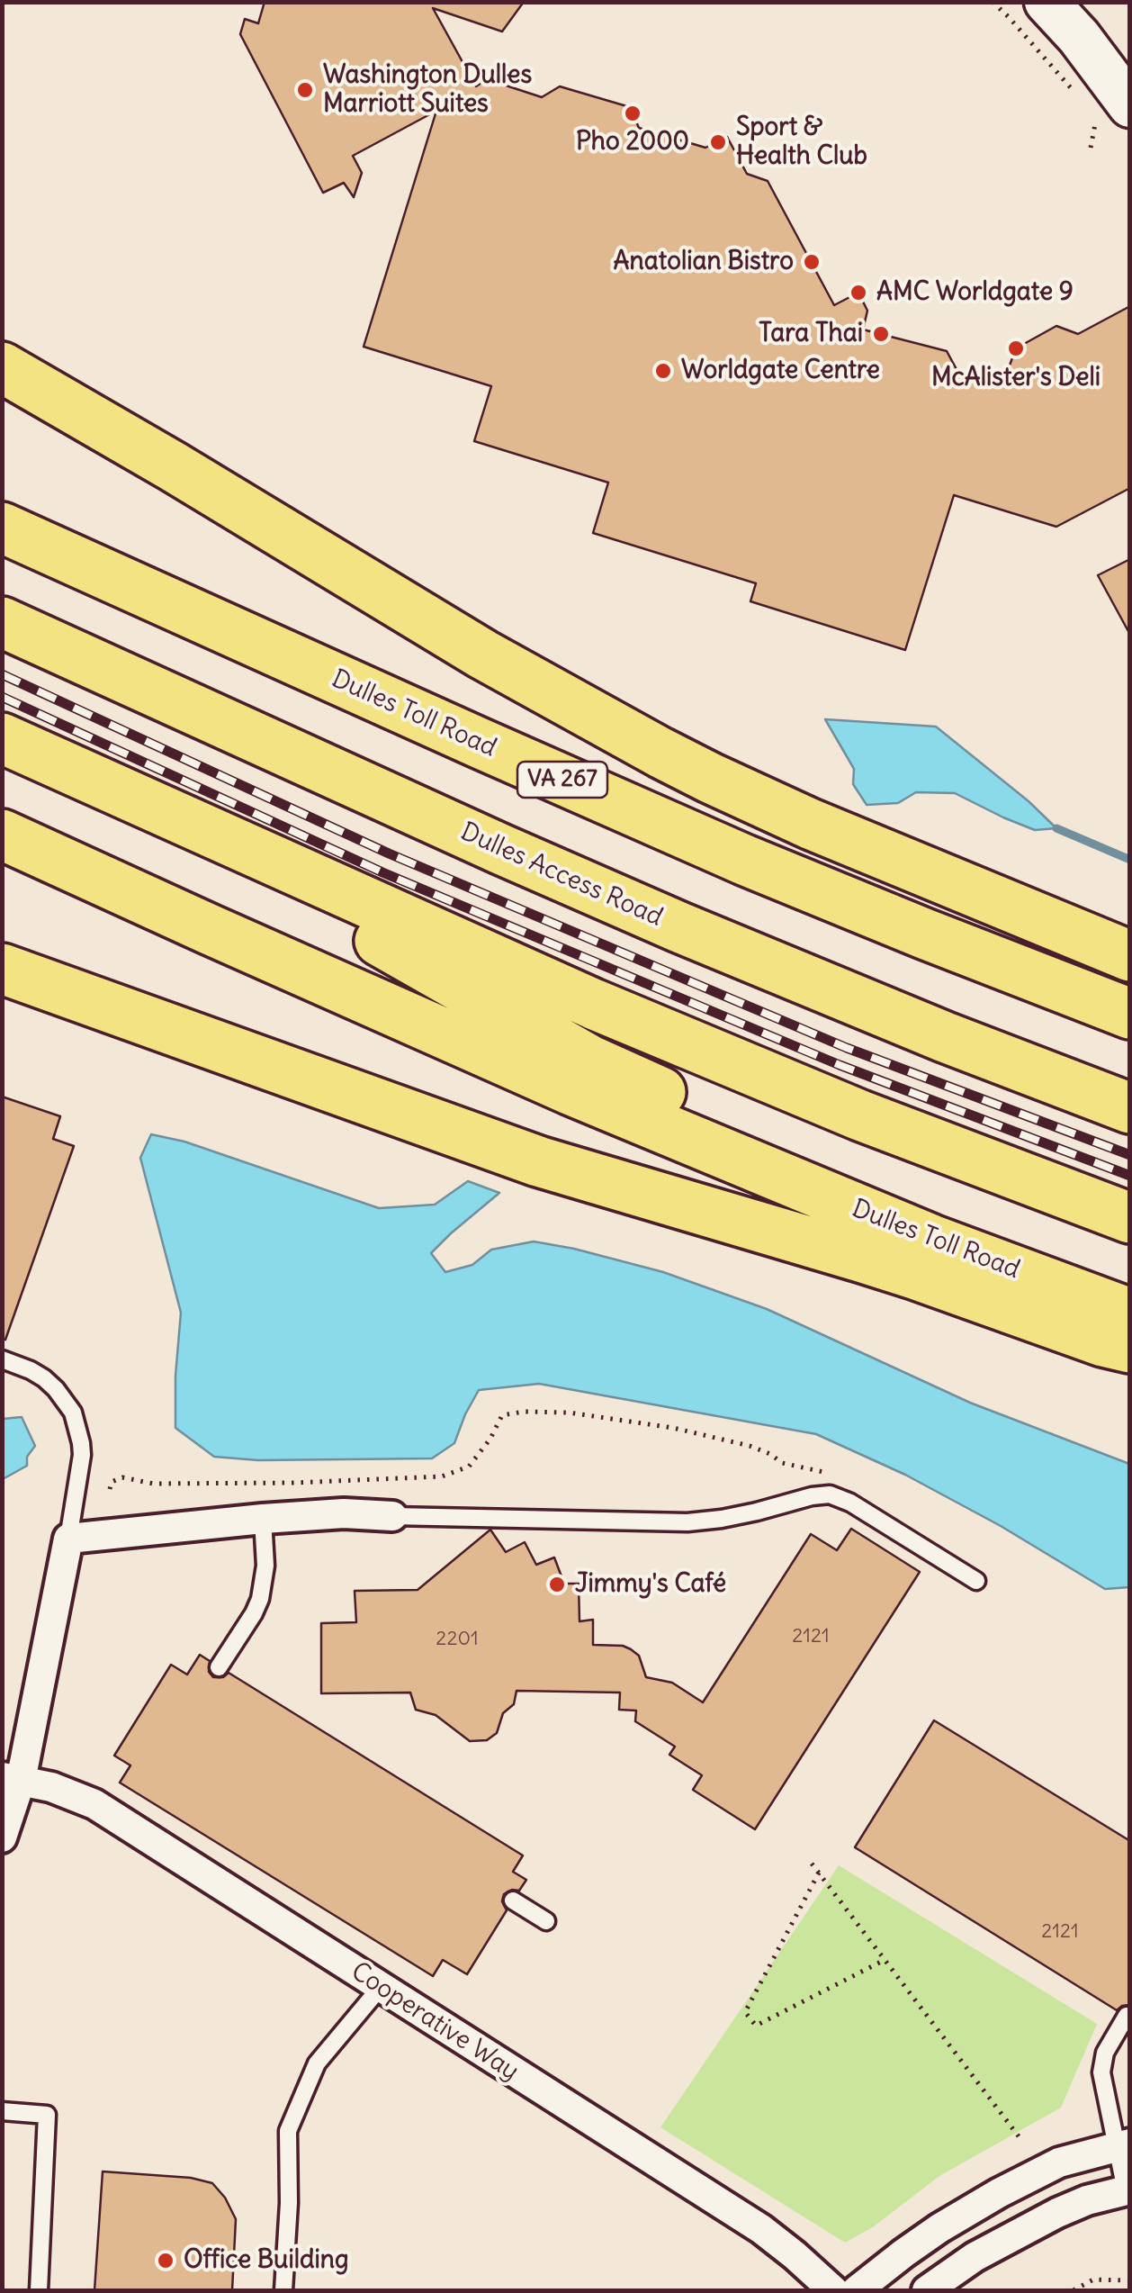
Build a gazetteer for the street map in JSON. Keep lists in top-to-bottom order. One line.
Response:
{"streets":{"highway":["Dulles Toll Road","VA 267","Dulles Access Road"],"street":["Cooperative Way"]},"places":["Washington Dulles Marriott Suites","Pho 2000","Sport & Health Club","Anatolian Bistro","AMC Worldgate 9","Tara Thai","McAlister's Deli","Worldgate Centre","Jimmy's Café","Office Building"],"house_numbers":["2121","2201","2121"]}
